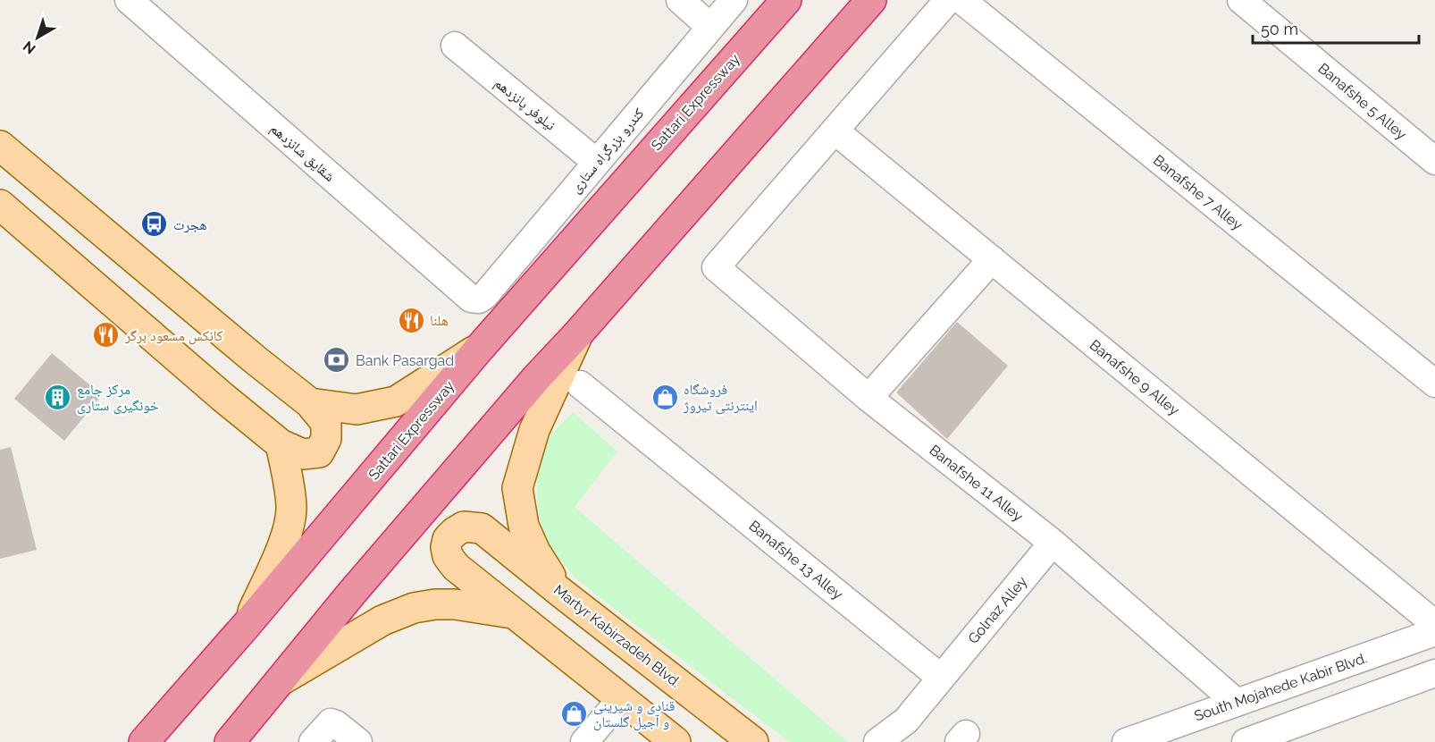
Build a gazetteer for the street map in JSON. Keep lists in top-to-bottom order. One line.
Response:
{"streets":{"highway":["Sattari Expressway"],"main road":["Martyr Kabirzadeh Blvd."],"street":["Banafshe 5 Alley","نیلوفر پانزدهم","کندرو بزرگراه ستاری","شقایق شانزدهم","Banafshe 7 Alley","Banafshe 9 Alley","Banafshe 11 Alley","Banafshe 13 Alley","Golnaz Alley","South Mojahede Kabir Blvd."]},"crossings":[["نیلوفر پانزدهم","کندرو بزرگراه ستاری"],["کندرو بزرگراه ستاری","شقایق شانزدهم"],["Banafshe 9 Alley","Banafshe 11 Alley"],["Banafshe 11 Alley","Golnaz Alley"],["Banafshe 11 Alley","South Mojahede Kabir Blvd."],["Banafshe 13 Alley","Golnaz Alley"]],"places":{"bus stop":["هجرت"],"restaurant":["هلنا","کانکس مسعود برگر"],"bank":["Bank Pasargad"],"building":["مرکز جامع خونگیری ستاری"],"shop":["فروشگاه اینترنتی تیروژ","قنادی و شیرینی و آجیل گلستان"]},"scale_bar":"50 m","north":"bottom left"}
